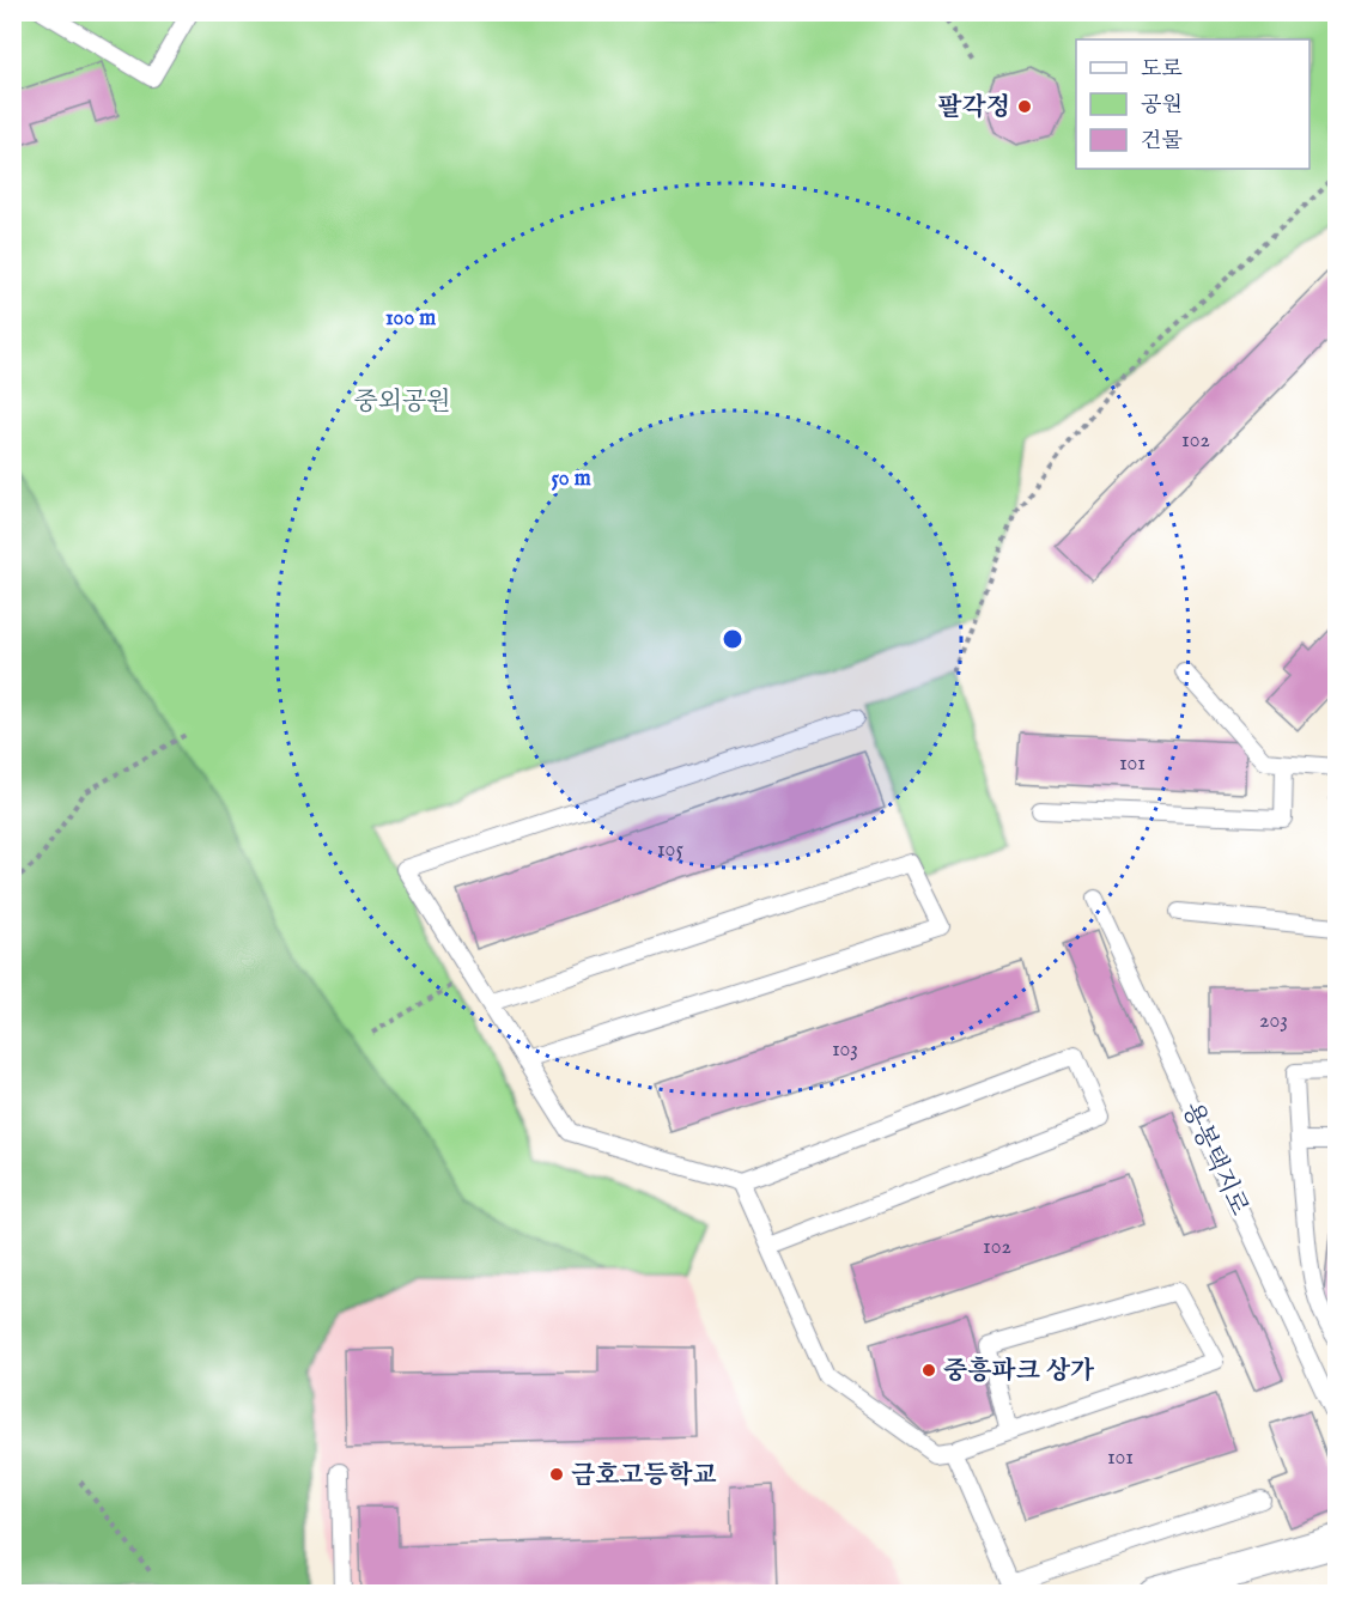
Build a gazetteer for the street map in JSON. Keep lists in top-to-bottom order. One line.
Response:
{"streets":{"lane":["용봉택지로"]},"parks":["중외공원"],"places":["팔각정","중흥파크 상가","금호고등학교"],"house_numbers":["102","101","105","203","103","102","101"],"legend":["도로","공원","건물"],"rings":["100 m","50 m"]}
